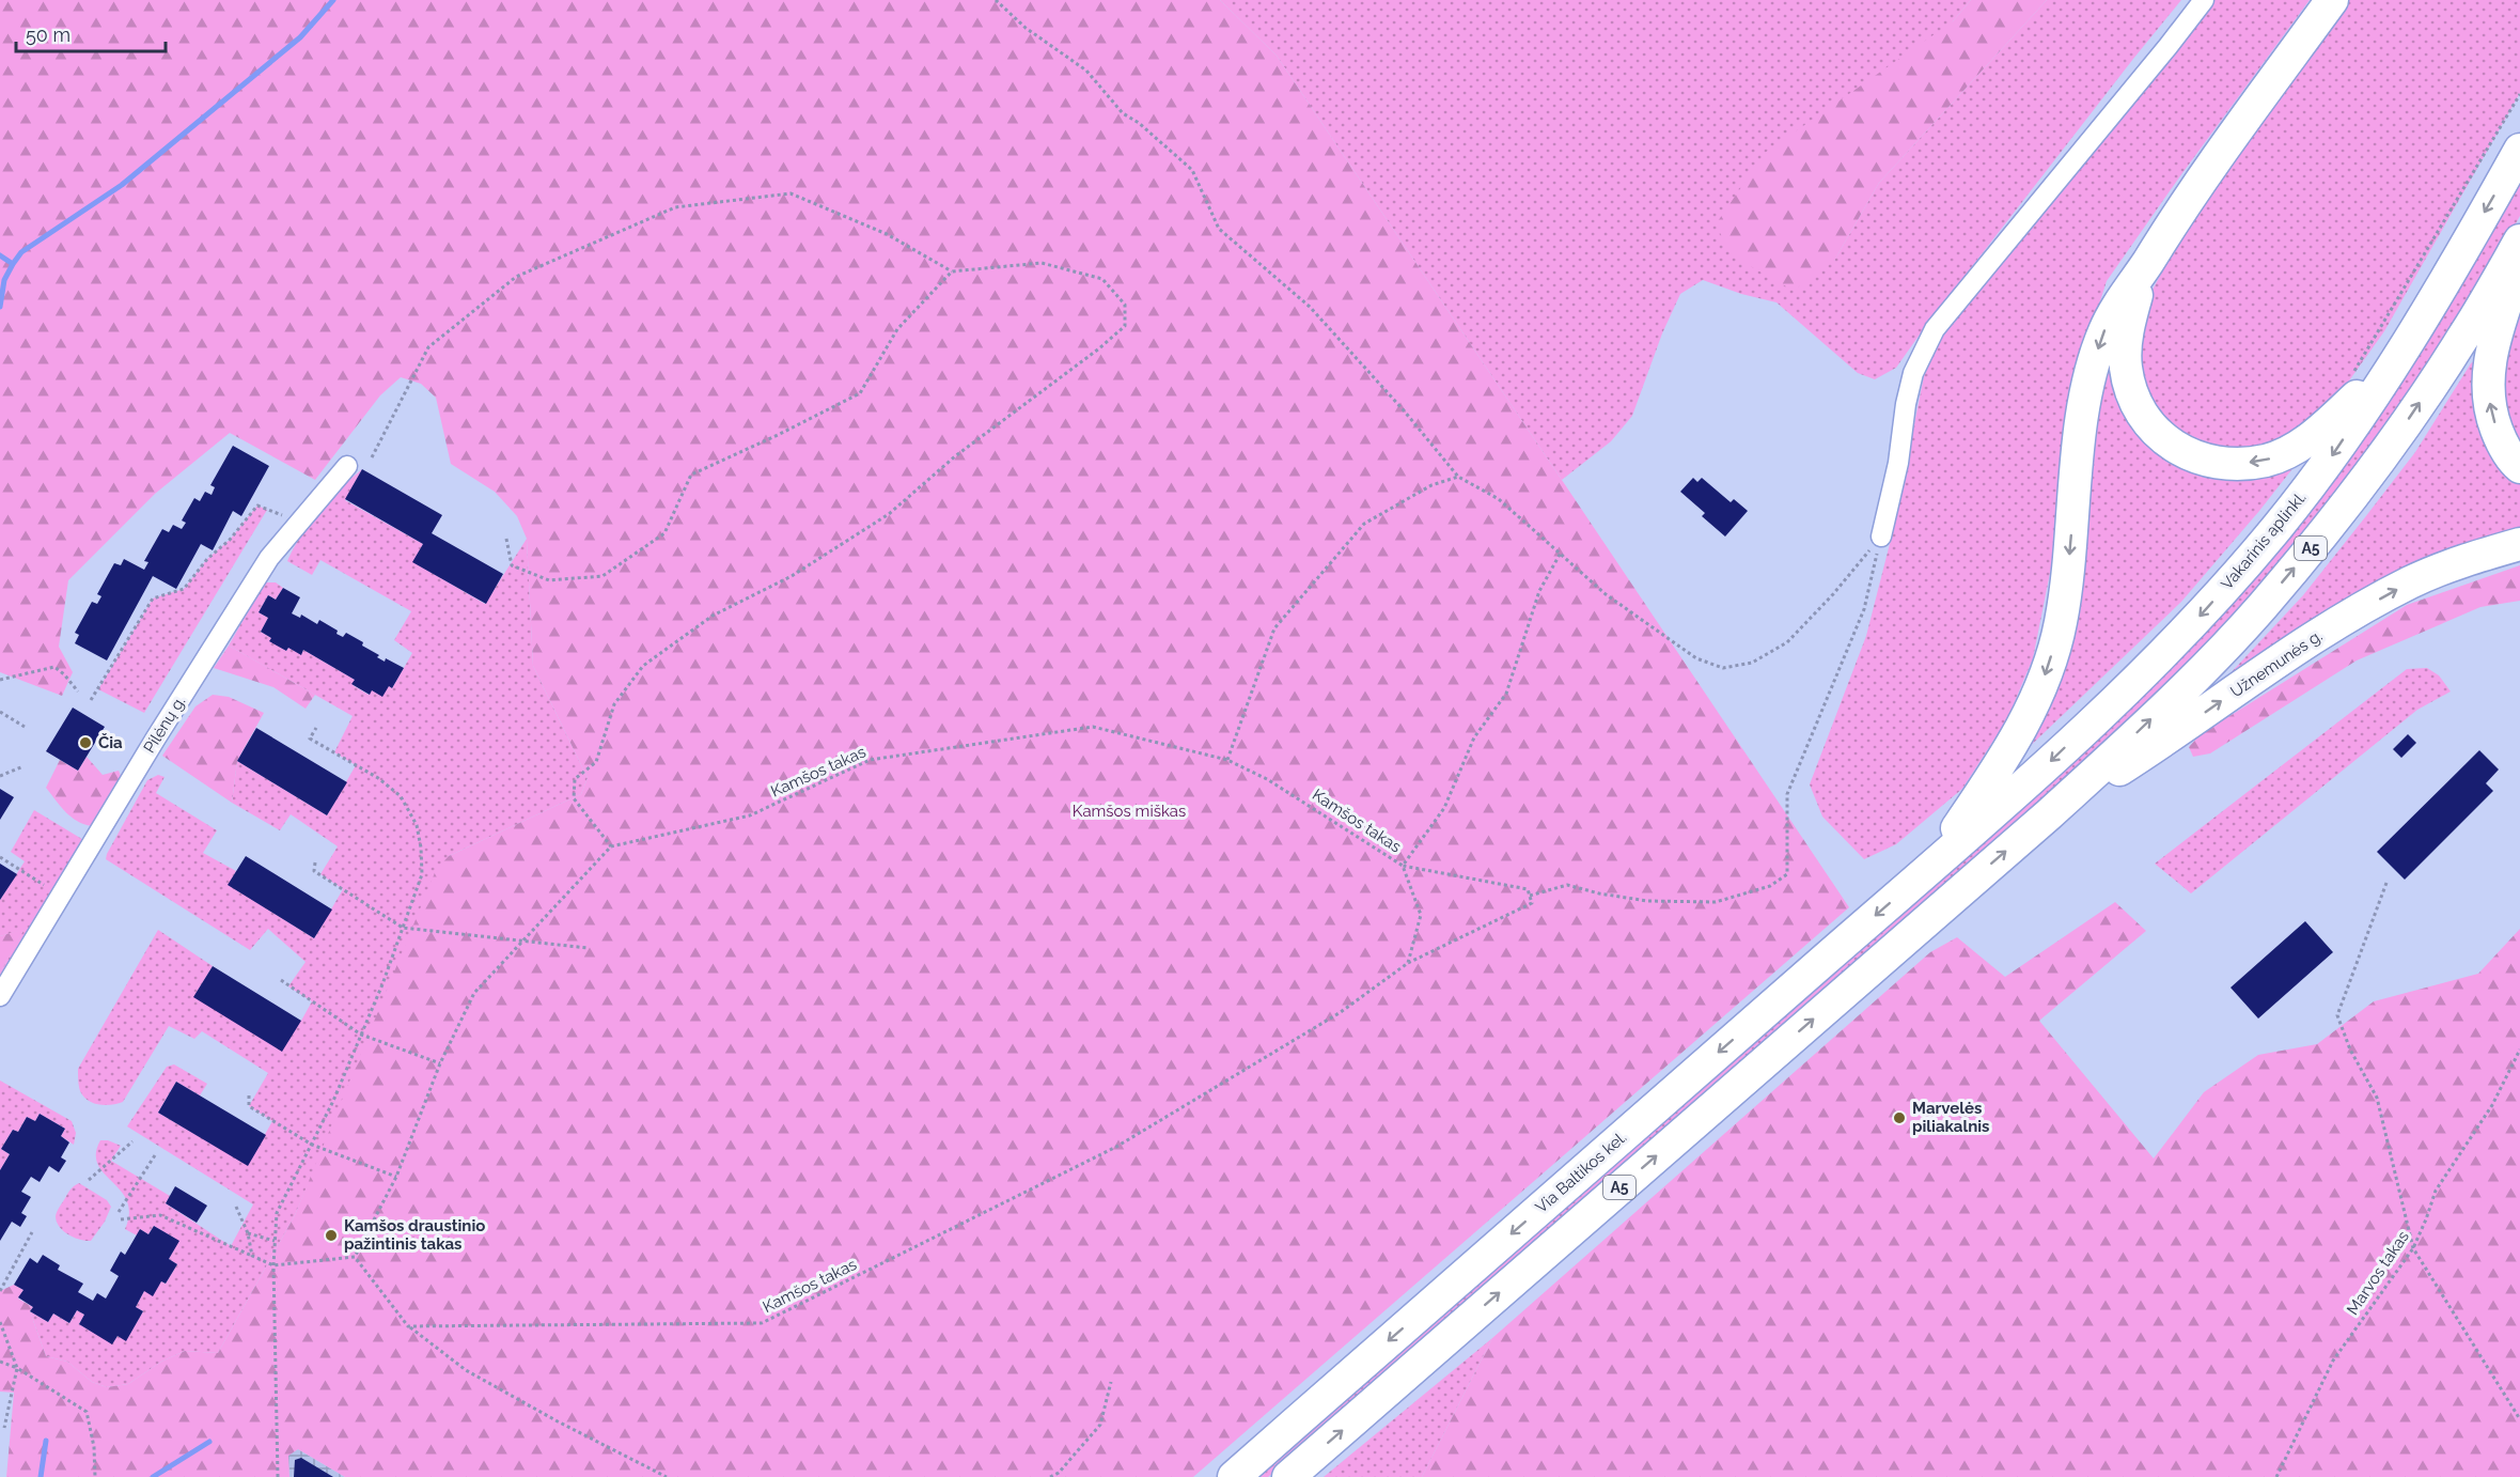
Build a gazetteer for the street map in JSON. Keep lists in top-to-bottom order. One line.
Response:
{"streets":{"highway":["Vakarinis aplinkl.","A5","Užnemunės g.","Via Baltikos kel."],"street":["Pilėnų g."],"path":["Kamšos takas","Marvos takas"]},"crossings":[["Vakarinis aplinkl.","Via Baltikos kel."],["A5","Užnemunės g."]],"parks":["Kamšos miškas"],"places":["Čia","Marvelės piliakalnis","Kamšos draustinio pažintinis takas"],"scale_bar":"50 m"}
